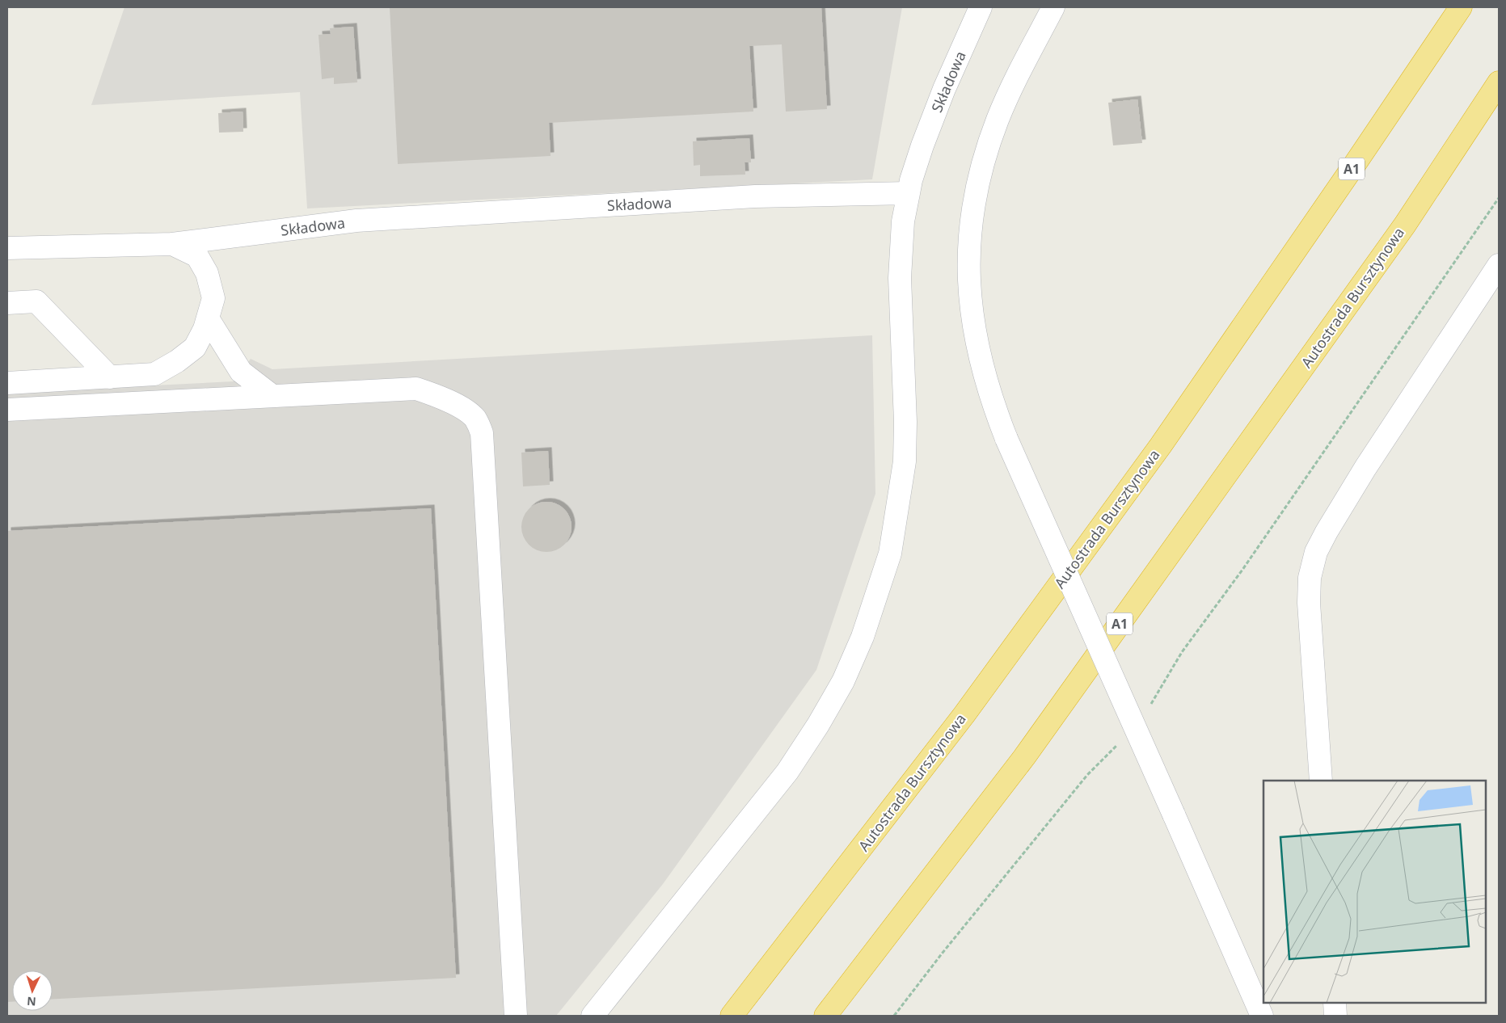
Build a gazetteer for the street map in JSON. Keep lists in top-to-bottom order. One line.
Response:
{"streets":{"highway":["A1","Autostrada Bursztynowa"],"street":["Składowa"]},"north":"bottom"}
